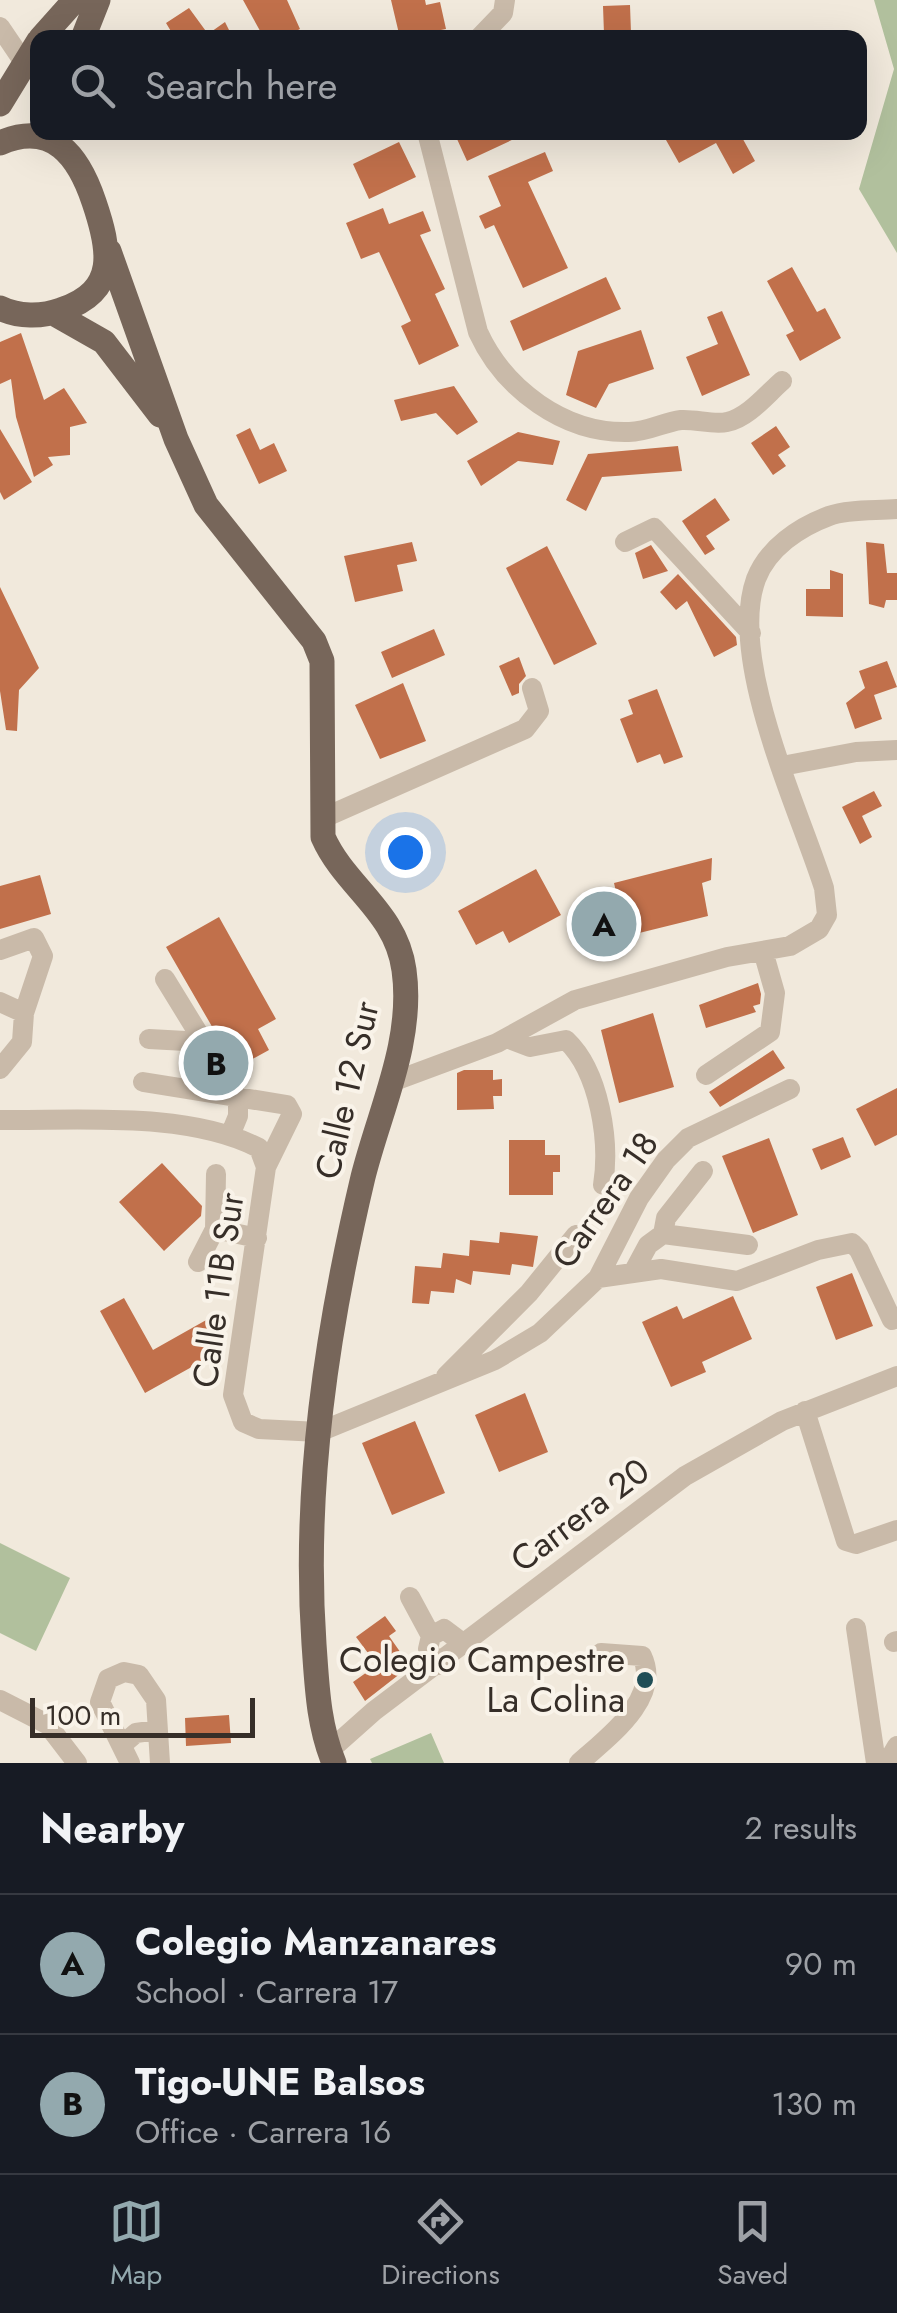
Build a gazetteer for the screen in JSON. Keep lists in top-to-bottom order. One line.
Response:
{"streets":{"main road":["Calle 12 Sur"],"street":["Carrera 18","Calle 11B Sur","Carrera 20"]},"crossings":[["Calle 12 Sur","Carrera 18"],["Calle 12 Sur","Calle 11B Sur"],["Calle 12 Sur","Carrera 20"],["Carrera 18","Calle 11B Sur"]],"places":["Colegio Campestre La Colina"],"scale_bar":"100 m","page":{"search":"Search here","pins":["A","B"],"scale":"100 m","heading":["Nearby","2 results"],"list":[{"mark":"A","name":"Colegio Manzanares","note":"School · Carrera 17","value":"90 m"},{"mark":"B","name":"Tigo-UNE Balsos","note":"Office · Carrera 16","value":"130 m"}],"nav":["Map","Directions","Saved"]}}
